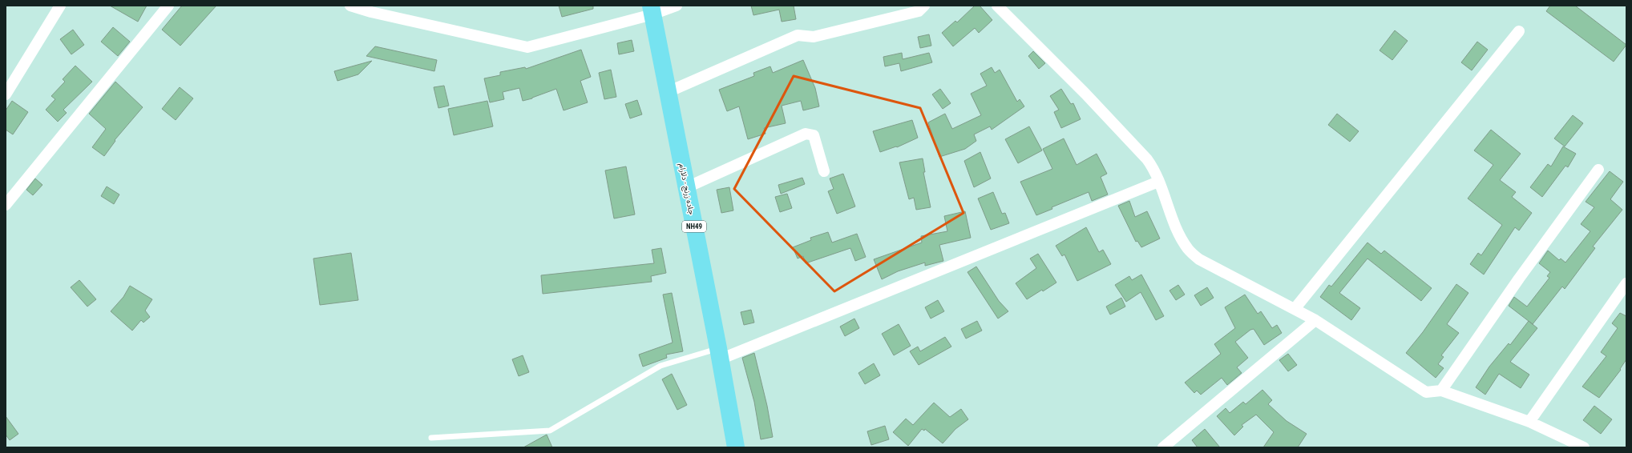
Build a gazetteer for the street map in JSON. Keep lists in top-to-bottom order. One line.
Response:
{"streets":{"highway":["جاده زرنج - دلارام","NH49"]}}
